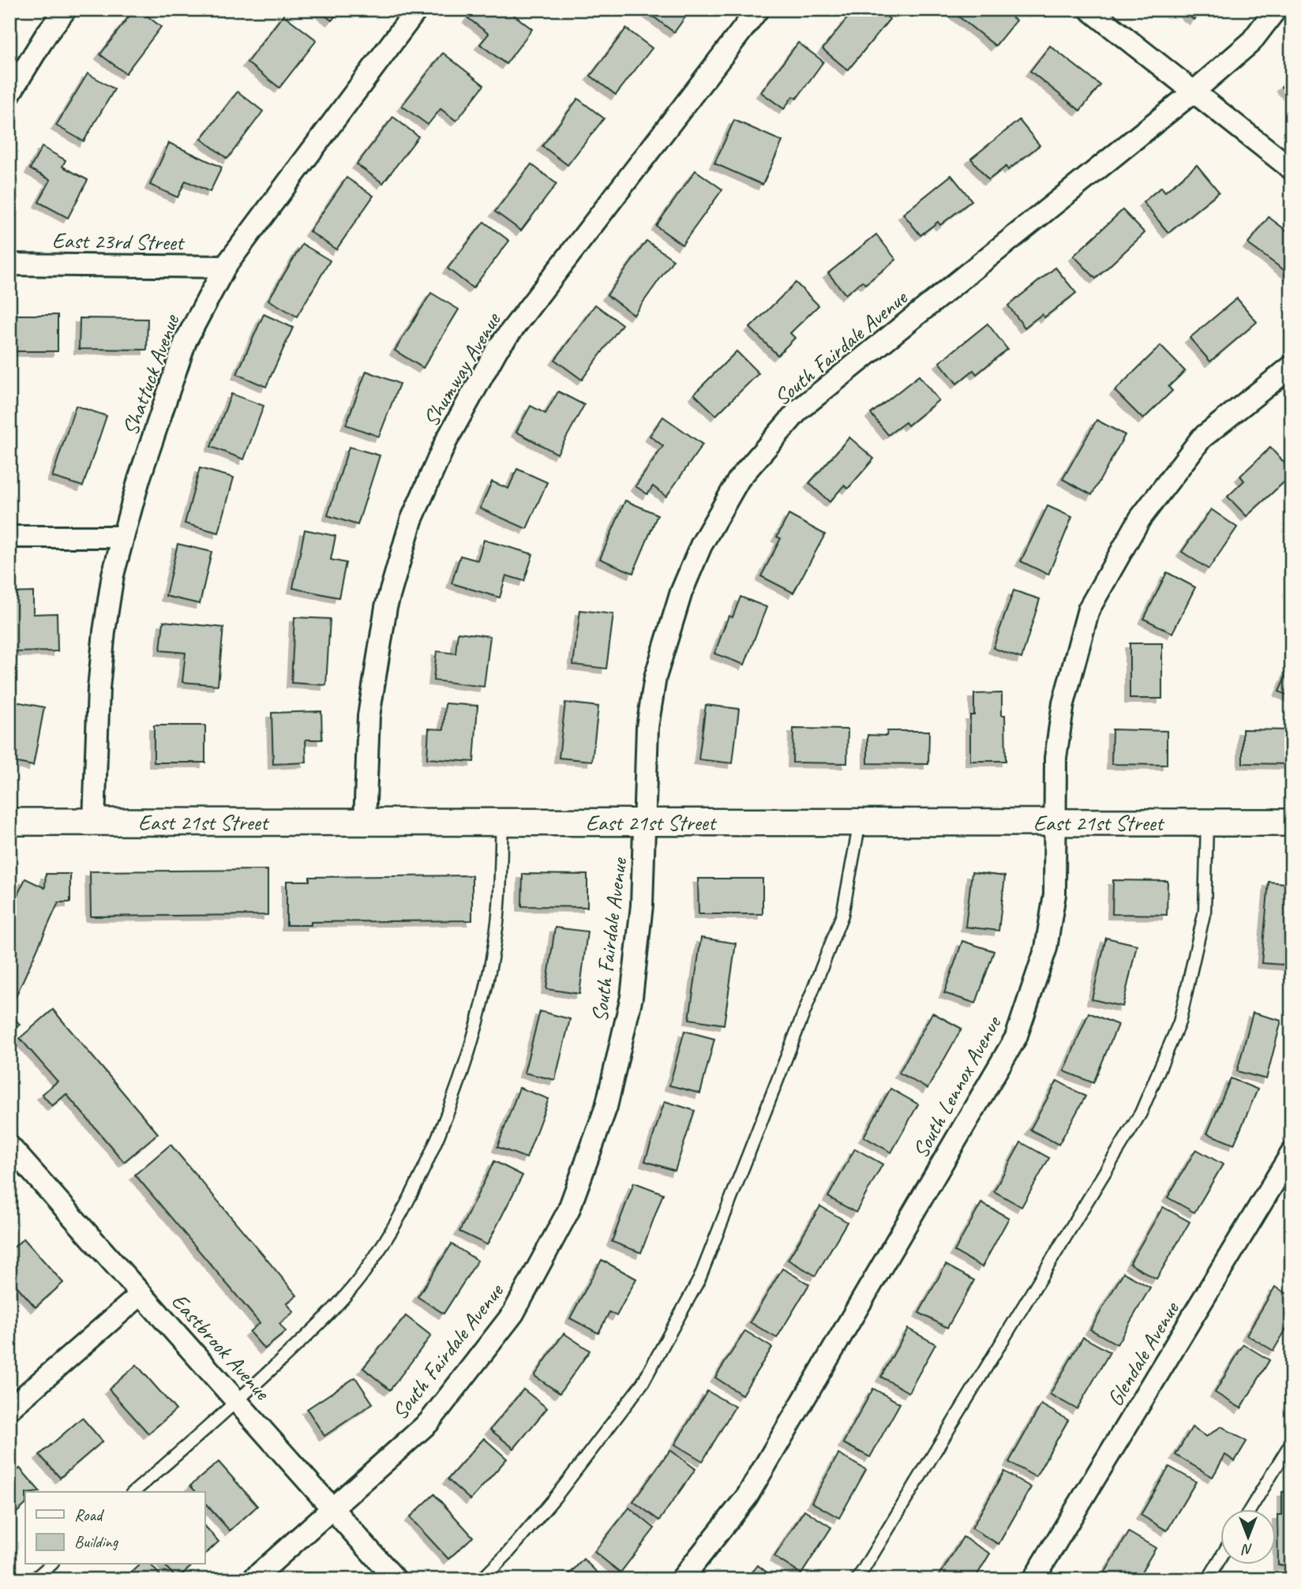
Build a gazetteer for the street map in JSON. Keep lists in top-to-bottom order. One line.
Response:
{"streets":{"street":["East 23rd Street","South Fairdale Avenue","Shumway Avenue","Shattuck Avenue","East 21st Street","South Lennox Avenue","Eastbrook Avenue","Glendale Avenue"]},"crossings":[["East 23rd Street","Shattuck Avenue"],["South Fairdale Avenue","East 21st Street"],["South Fairdale Avenue","Eastbrook Avenue"],["Shumway Avenue","East 21st Street"],["Shattuck Avenue","East 21st Street"],["East 21st Street","South Lennox Avenue"]],"legend":["Road","Building"],"north":"bottom"}
